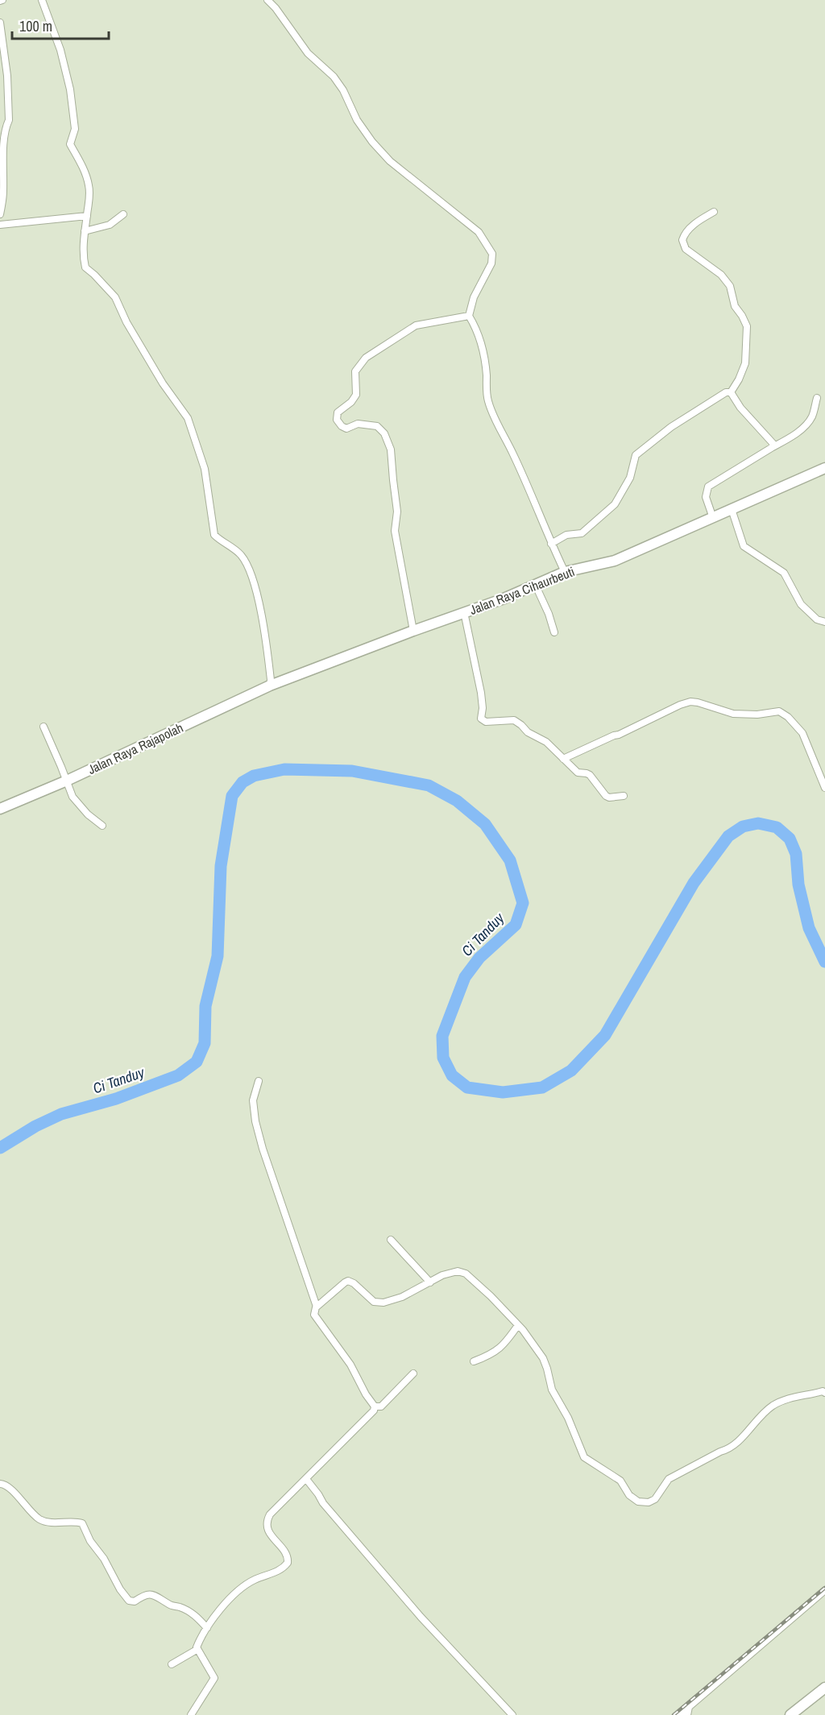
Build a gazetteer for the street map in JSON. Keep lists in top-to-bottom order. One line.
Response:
{"streets":{"highway":["Jalan Raya Cihaurbeuti","Jalan Raya Rajapolah"]},"crossings":[["Jalan Raya Cihaurbeuti","Jalan Raya Rajapolah"]],"water":["Ci Tanduy"],"scale_bar":"100 m"}
